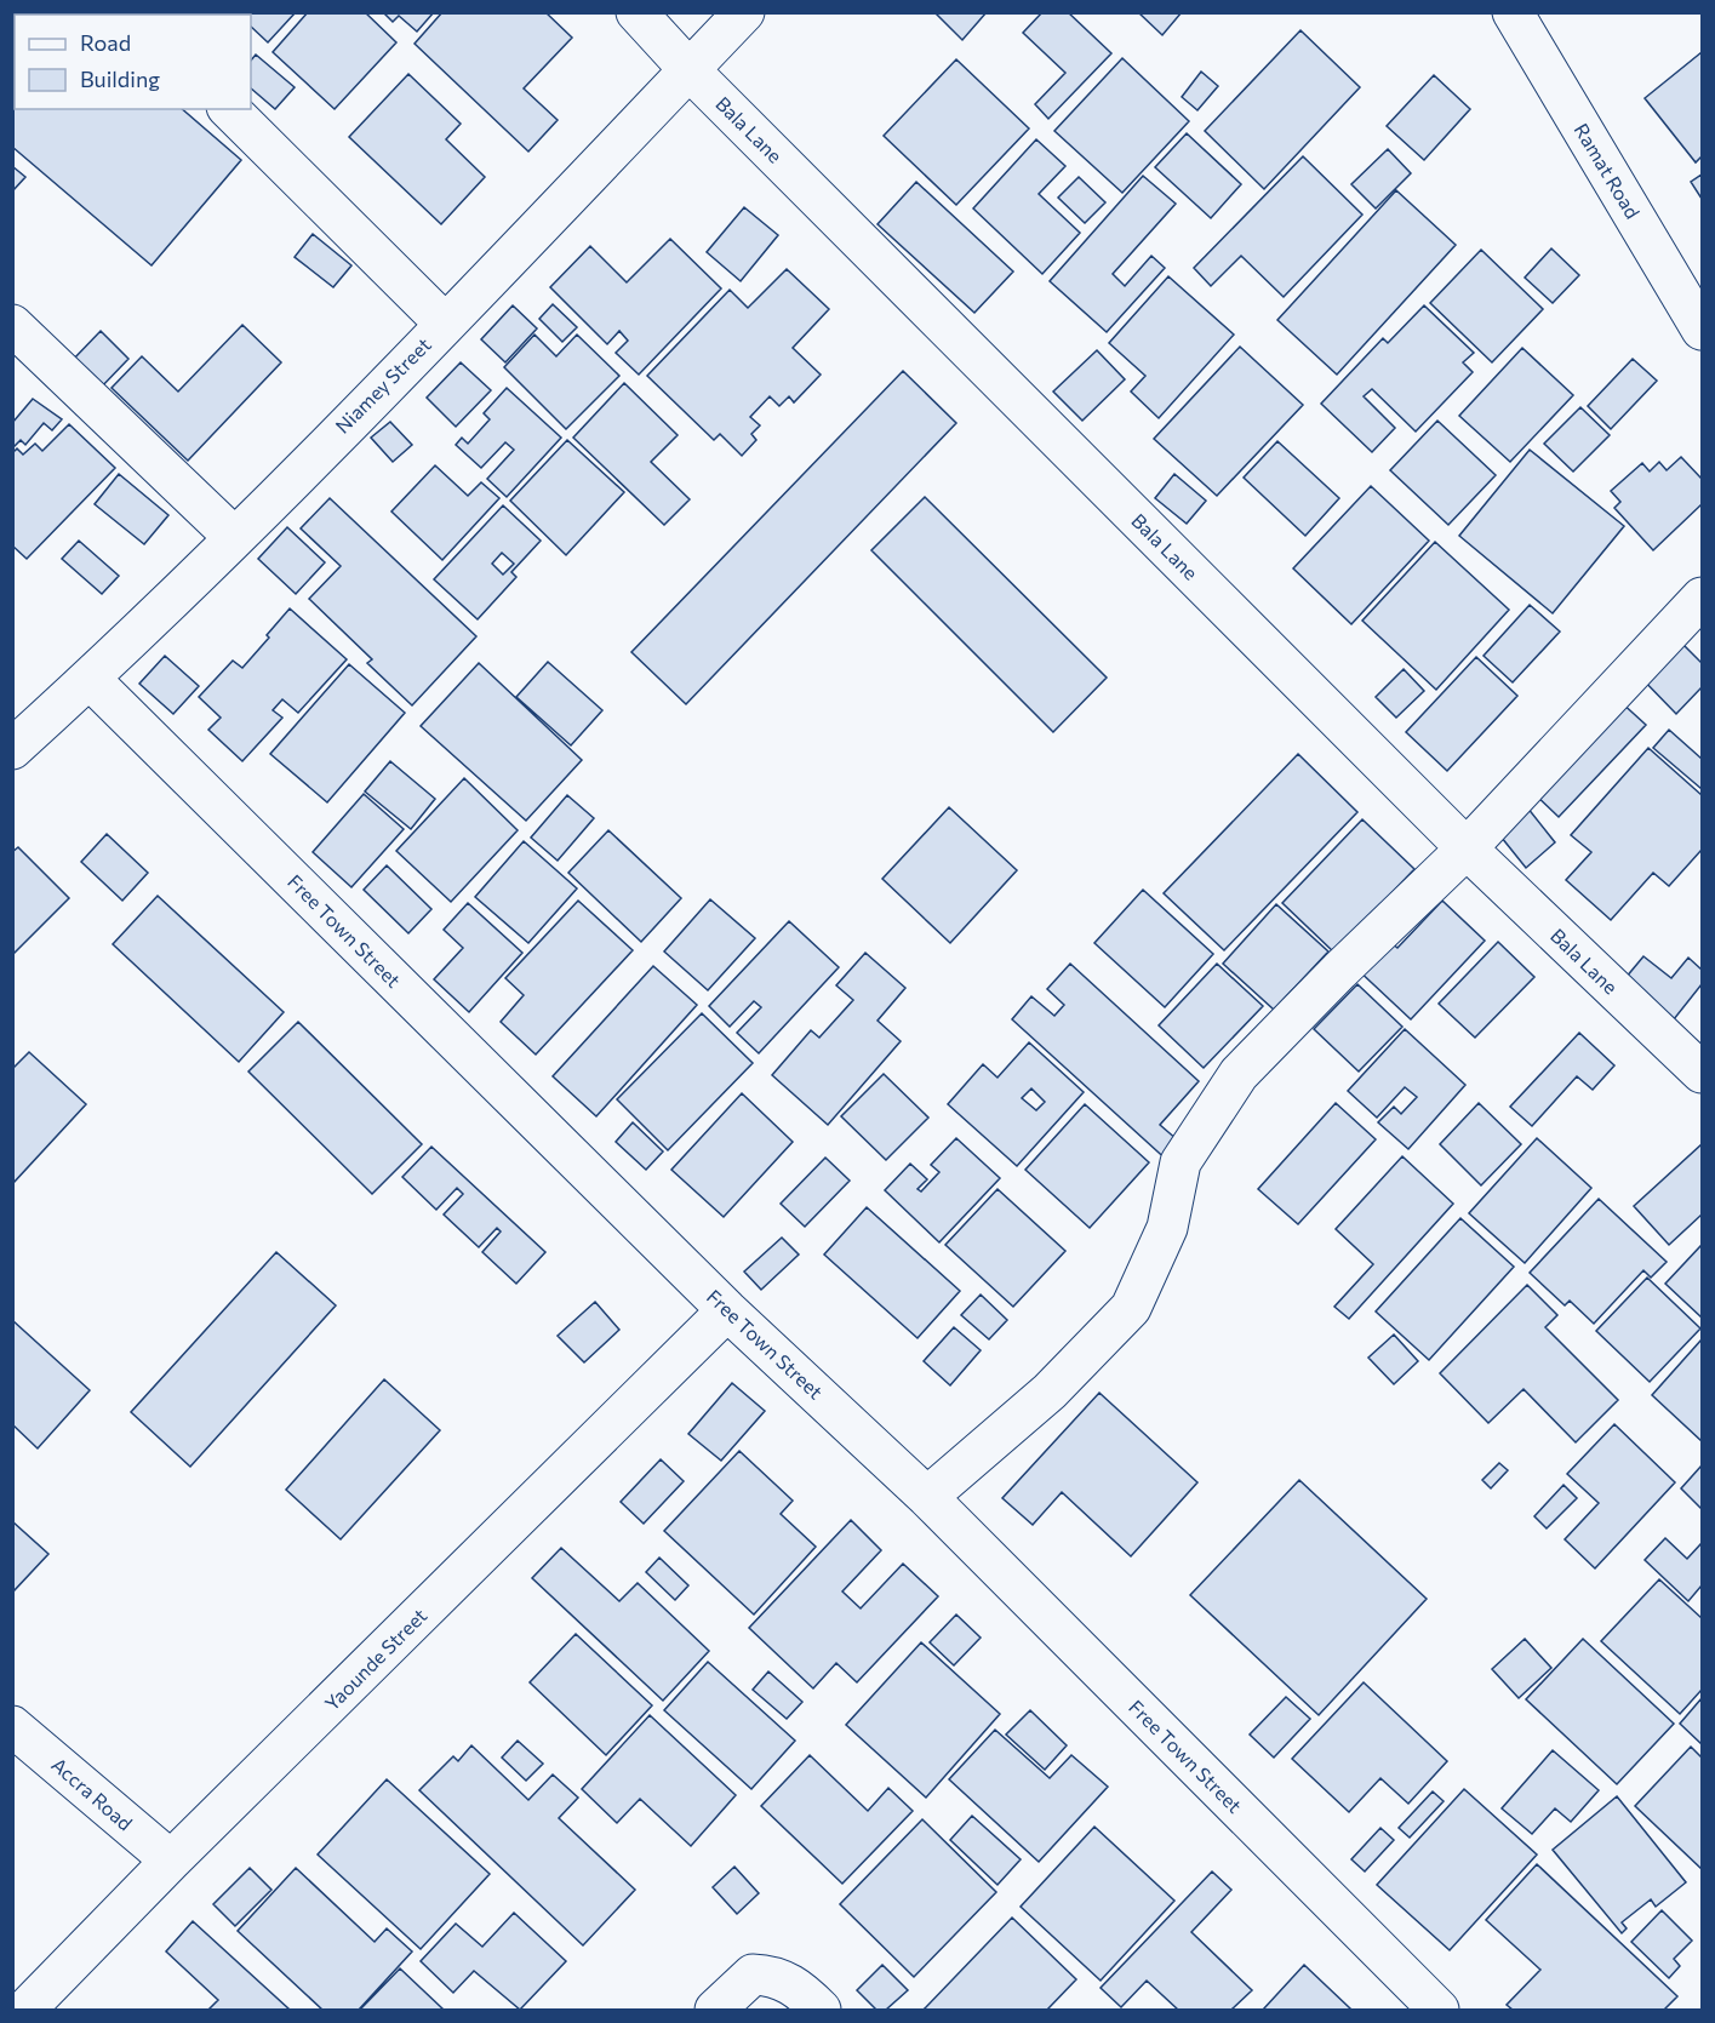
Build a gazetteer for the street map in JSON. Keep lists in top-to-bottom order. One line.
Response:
{"streets":{"street":["Bala Lane","Ramat Road","Niamey Street","Free Town Street","Yaounde Street","Accra Road"]},"crossings":[["Bala Lane","Niamey Street"],["Niamey Street","Free Town Street"],["Free Town Street","Yaounde Street"],["Yaounde Street","Accra Road"]],"legend":["Road","Building"]}
